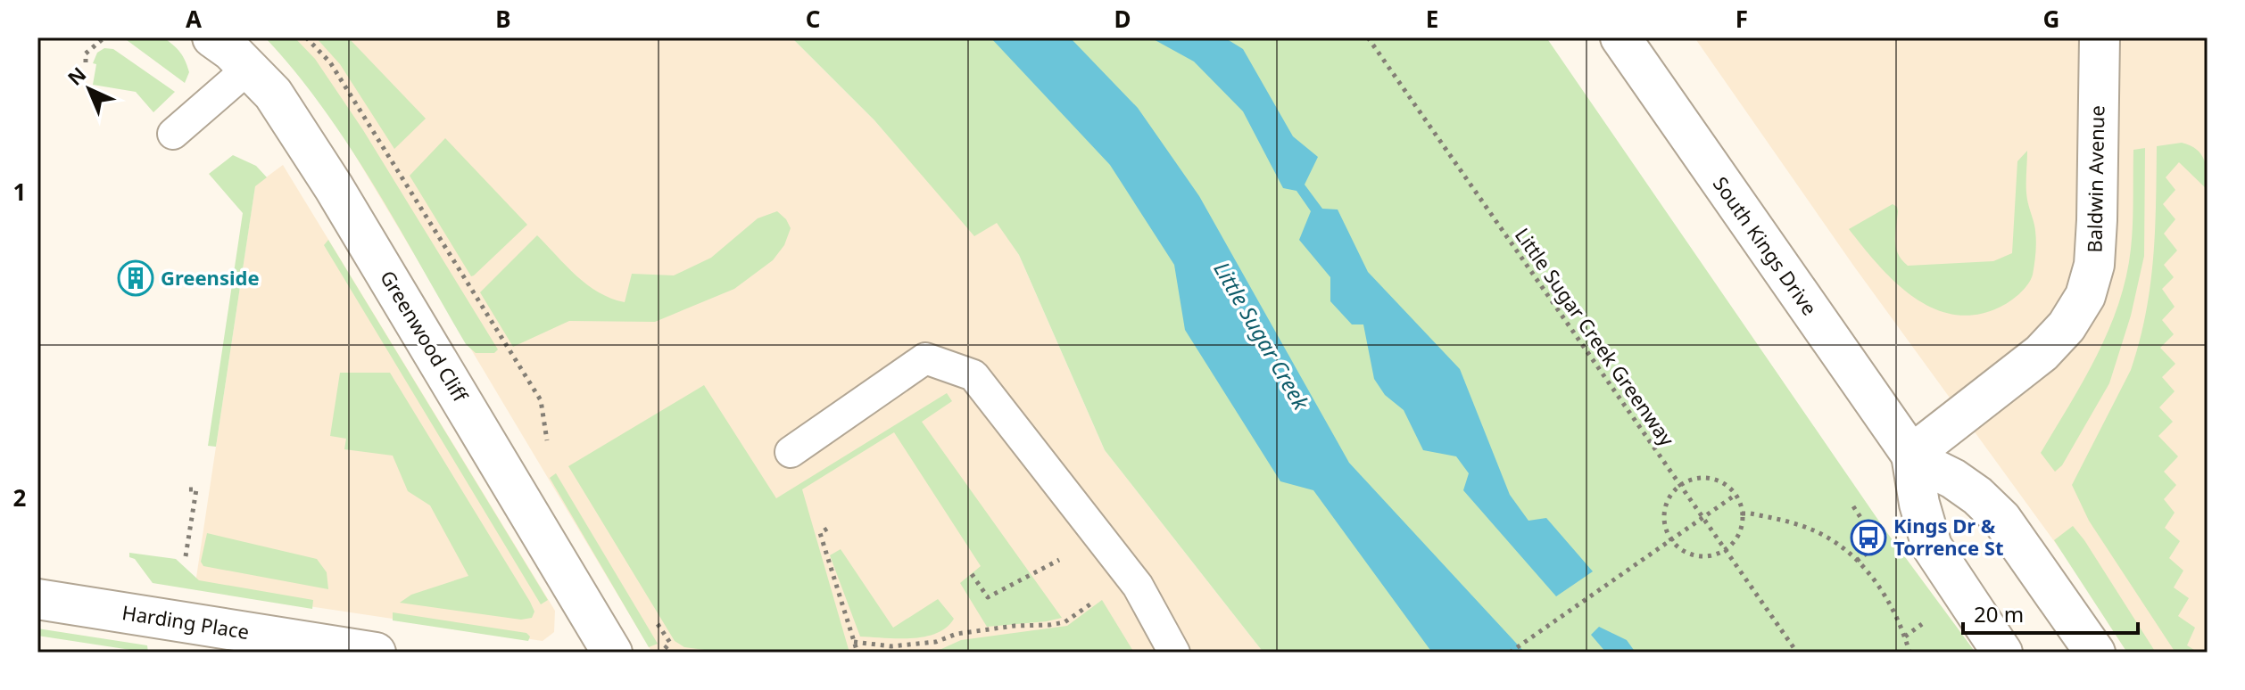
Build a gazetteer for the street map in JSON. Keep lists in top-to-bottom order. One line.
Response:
{"streets":{"street":["Baldwin Avenue","South Kings Drive","Greenwood Cliff","Harding Place"],"path":["Little Sugar Creek Greenway"]},"crossings":[["Baldwin Avenue","South Kings Drive"]],"water":["Little Sugar Creek"],"places":{"building":["Greenside"],"bus stop":["Kings Dr & Torrence St"]},"scale_bar":"20 m","north":"top left","grid":{"columns":["A","B","C","D","E","F","G"],"rows":["1","2"]}}
